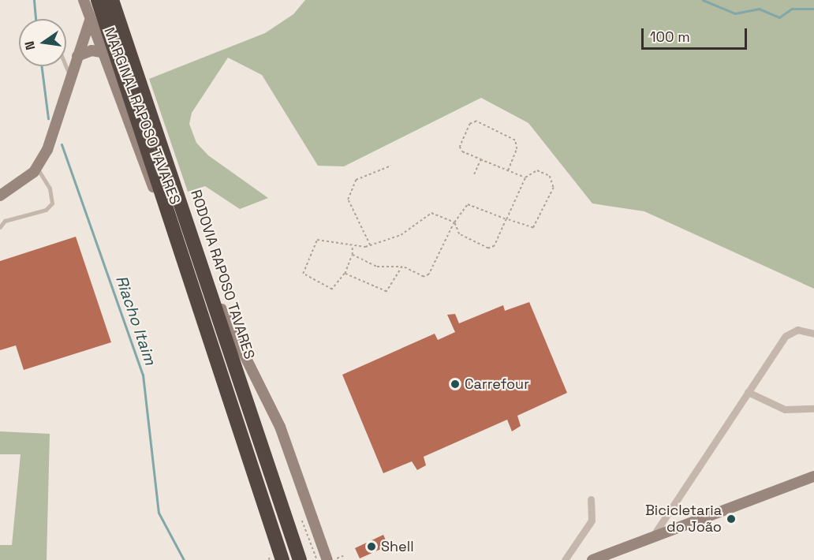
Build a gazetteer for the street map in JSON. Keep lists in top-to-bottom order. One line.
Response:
{"streets":{"highway":["RODOVIA RAPOSO TAVARES"],"main road":["MARGINAL RAPOSO TAVARES"]},"water":["Riacho Itaim"],"places":["Carrefour","Bicicletaria do João","Shell"],"scale_bar":"100 m","north":"left"}
